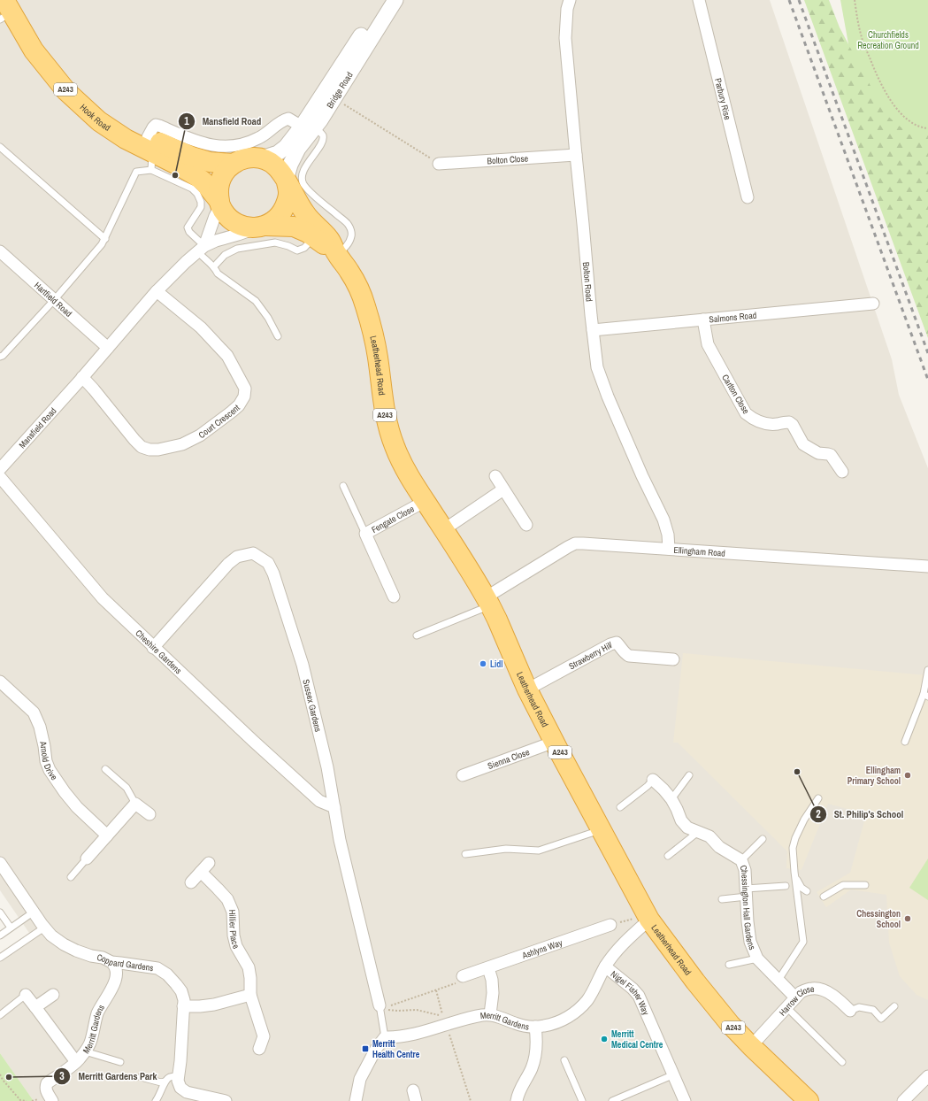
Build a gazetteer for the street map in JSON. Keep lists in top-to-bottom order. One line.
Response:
{"streets":{"highway":["A243","Hook Road","Leatherhead Road"],"street":["Bridge Road","Parbury Rise","Bolton Close","Bolton Road","Hartfield Road","Salmons Road","Carlton Close","Court Crescent","Mansfield Road","Fengate Close","Ellingham Road","Cheshire Gardens","Strawberry Hill","Sussex Gardens","Sienna Close","Arnold Drive","Chessington Hall Gardens","Hillier Place","Ashlyns Way","Coppard Gardens","Nigel Fisher Way","Harrow Close","Merritt Gardens"]},"crossings":[["A243","Bridge Road"],["A243","Hook Road"],["A243","Leatherhead Road"],["A243","Mansfield Road"],["Bridge Road","Hook Road"],["Bridge Road","Mansfield Road"],["Hook Road","Mansfield Road"],["Bolton Close","Bolton Road"],["Bolton Road","Salmons Road"],["Bolton Road","Ellingham Road"],["Hartfield Road","Mansfield Road"],["Salmons Road","Carlton Close"],["Leatherhead Road","Fengate Close"],["Leatherhead Road","Ellingham Road"],["Leatherhead Road","Strawberry Hill"],["Leatherhead Road","Sienna Close"],["Leatherhead Road","Harrow Close"],["Leatherhead Road","Merritt Gardens"],["Court Crescent","Mansfield Road"],["Cheshire Gardens","Sussex Gardens"],["Chessington Hall Gardens","Harrow Close"],["Coppard Gardens","Merritt Gardens"],["Nigel Fisher Way","Merritt Gardens"]],"parks":["Churchfields Recreation Ground"],"places":{"other":["Mansfield Road","Lidl","St. Philip's School","Ellingham Primary School","Chessington School","Merritt Medical Centre","Merritt Gardens Park"],"transit":["Merritt Health Centre"]}}
